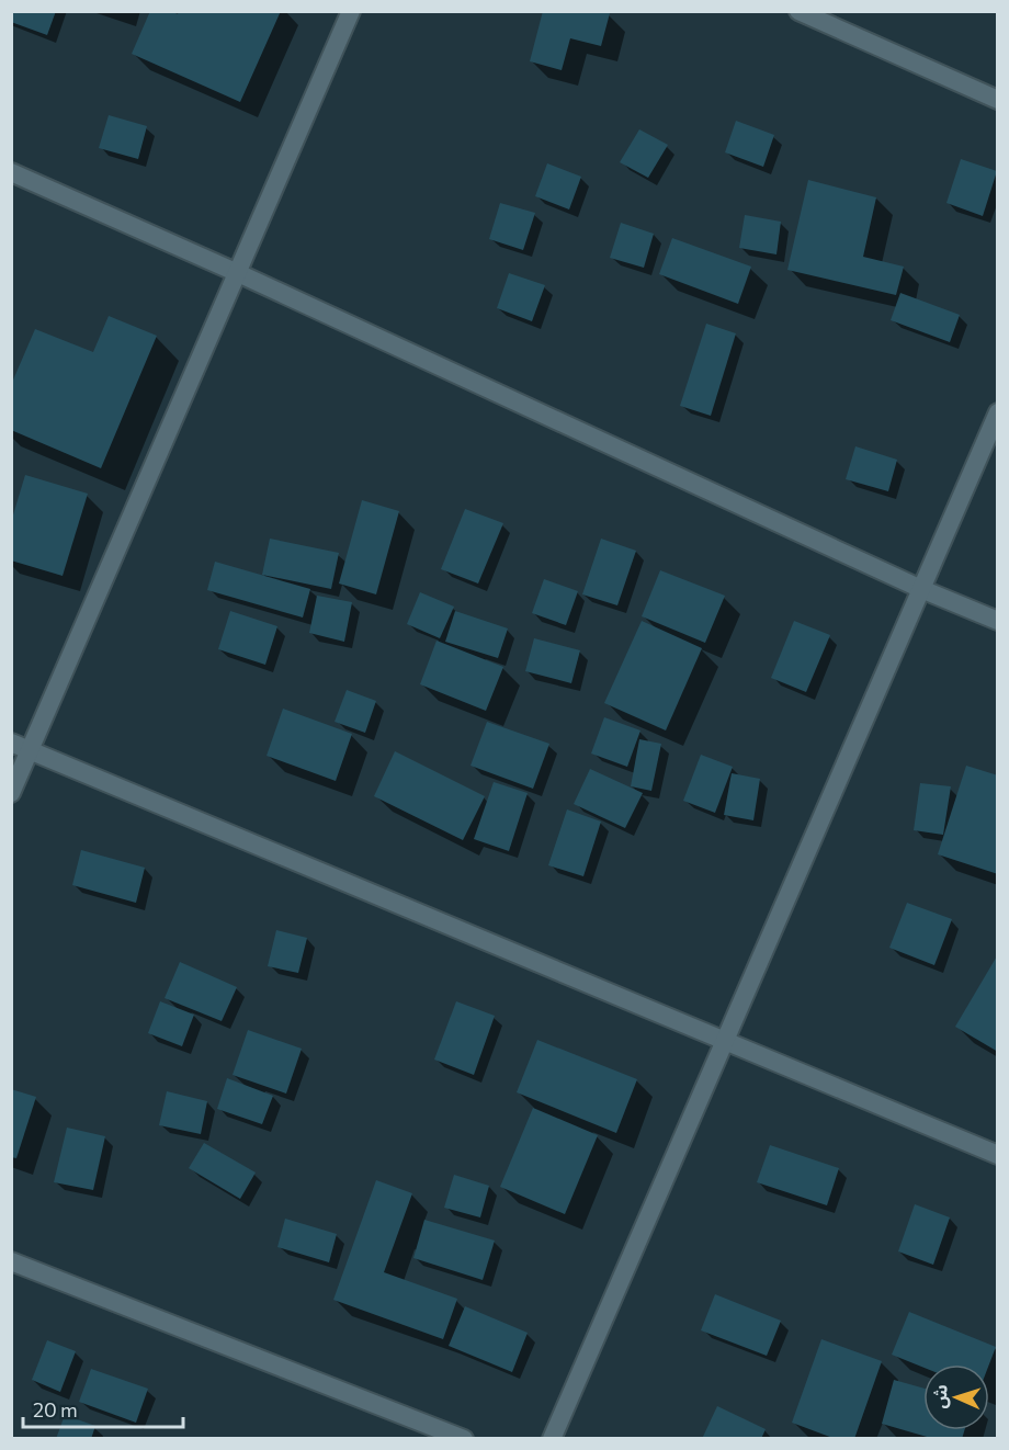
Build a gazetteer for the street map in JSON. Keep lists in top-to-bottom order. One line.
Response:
{"scale_bar":"20 m","north":"left"}
